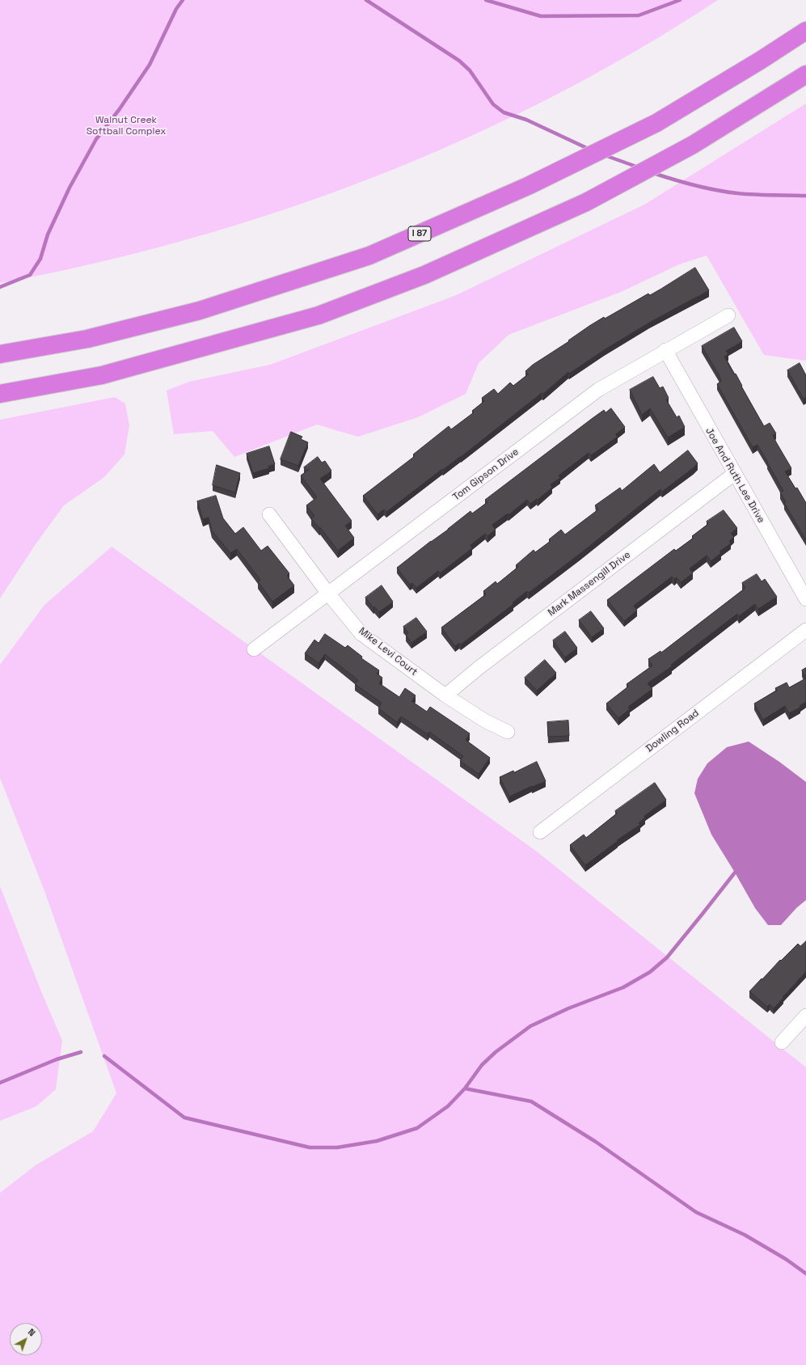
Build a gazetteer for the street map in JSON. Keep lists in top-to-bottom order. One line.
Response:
{"streets":{"highway":["I 87"],"street":["Tom Gipson Drive","Joe And Ruth Lee Drive","Mark Massengill Drive","Mike Levi Court","Dowling Road"]},"crossings":[["Tom Gipson Drive","Joe And Ruth Lee Drive"],["Tom Gipson Drive","Mike Levi Court"],["Joe And Ruth Lee Drive","Mark Massengill Drive"],["Mark Massengill Drive","Mike Levi Court"]],"parks":["Walnut Creek Softball Complex"],"north":"top right"}
